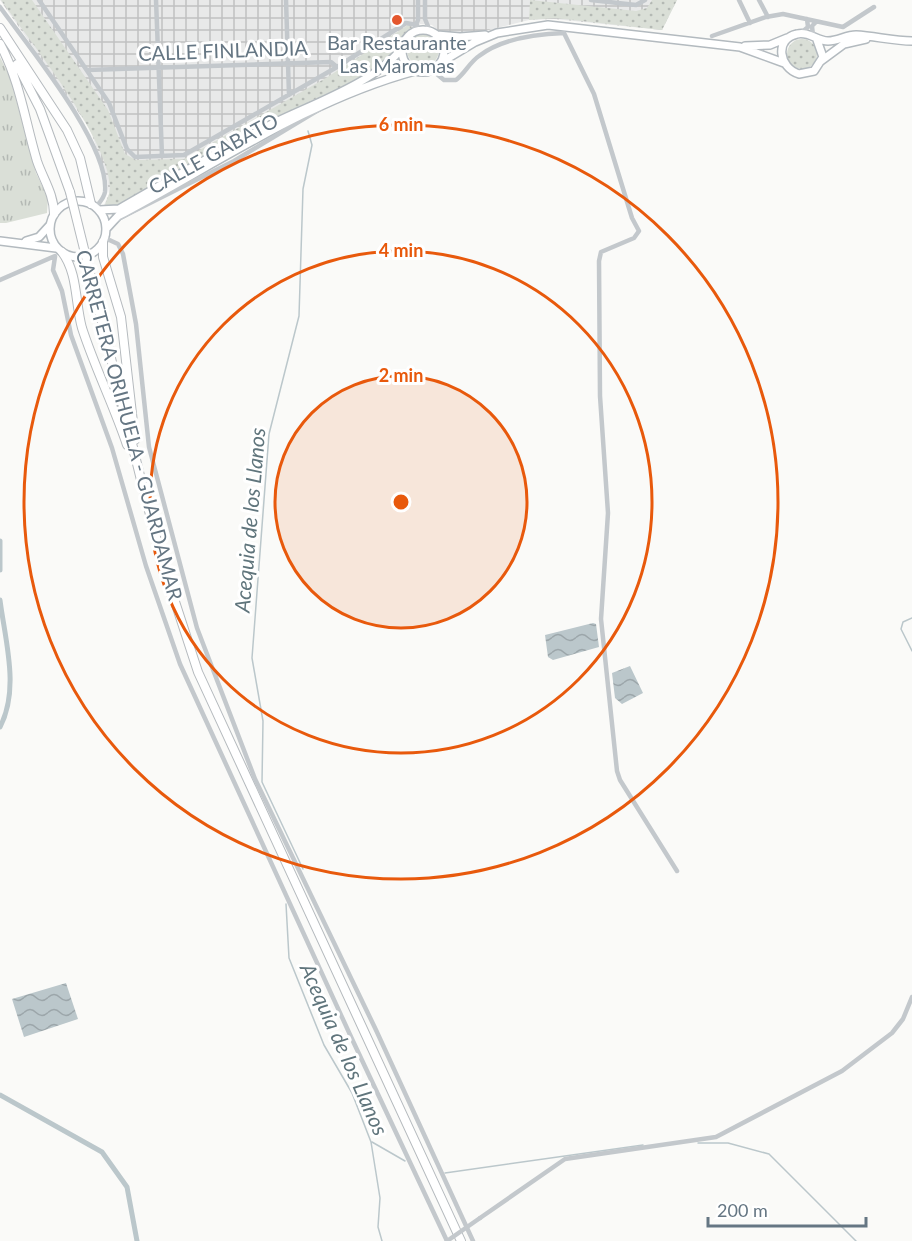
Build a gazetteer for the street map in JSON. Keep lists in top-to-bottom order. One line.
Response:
{"streets":{"main road":["CARRETERA ORIHUELA - GUARDAMAR"],"street":["CALLE FINLANDIA"]},"water":["Acequia de los Llanos"],"places":["Bar Restaurante Las Maromas"],"scale_bar":"200 m","rings":["6 min","4 min","2 min"]}
